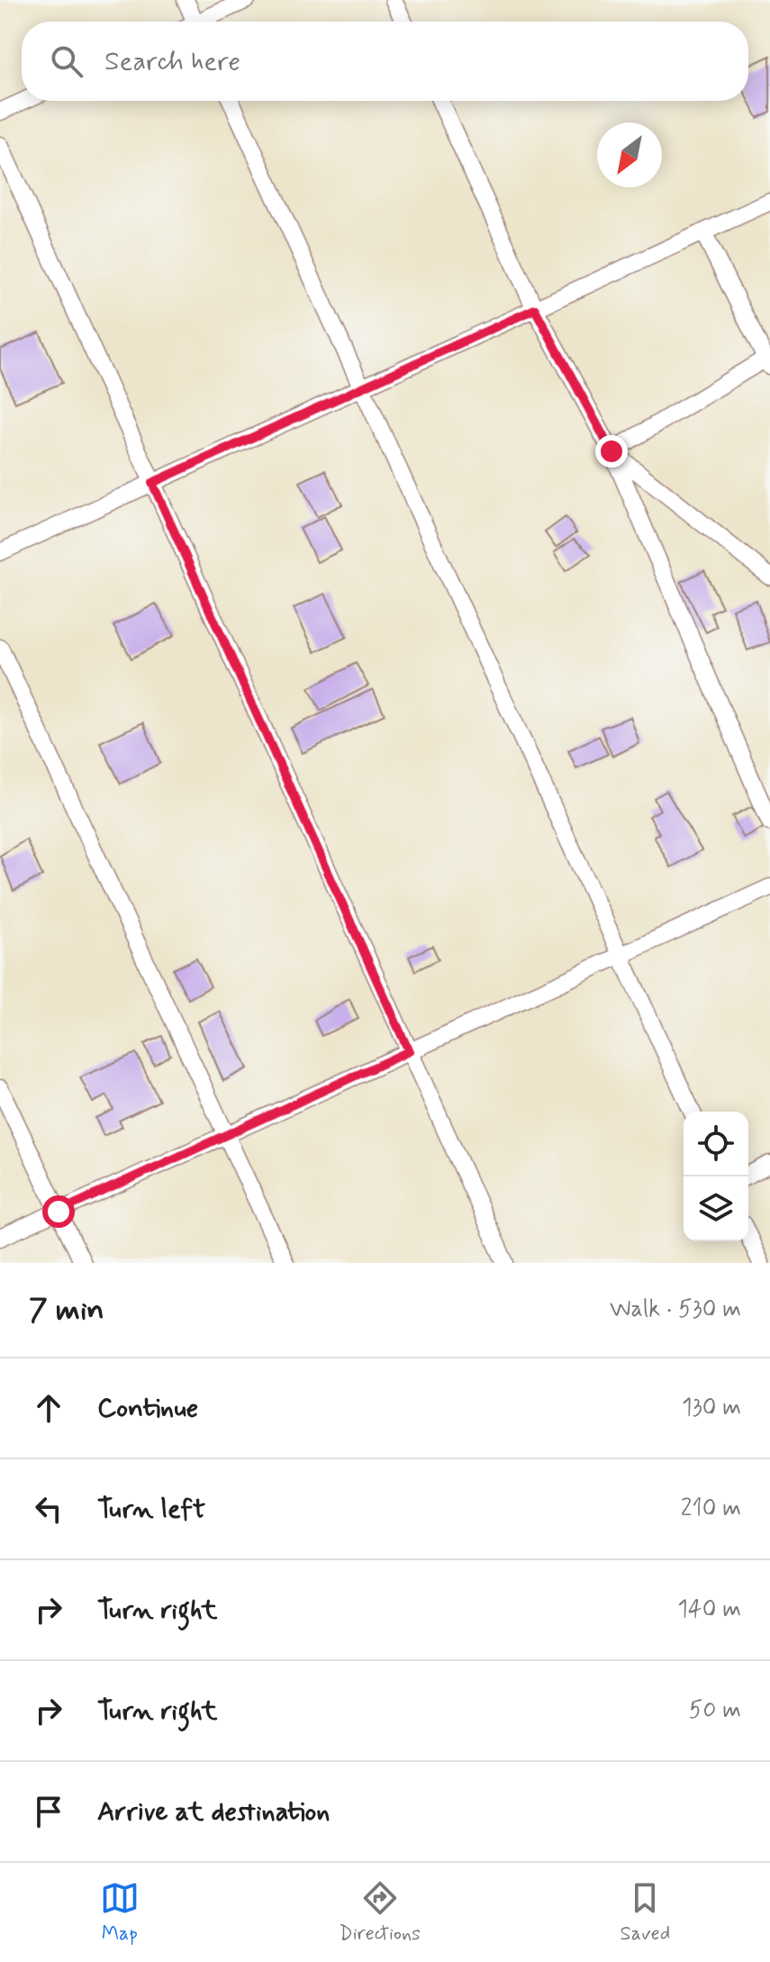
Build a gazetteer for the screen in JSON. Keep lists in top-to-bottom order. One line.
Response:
{"north":"bottom left","page":{"search":"Search here","heading":["7 min","Walk · 530 m"],"list":[["Continue","130 m"],["Turn left","210 m"],["Turn right","140 m"],["Turn right","50 m"],"Arrive at destination"],"nav":["Map","Directions","Saved"]}}
